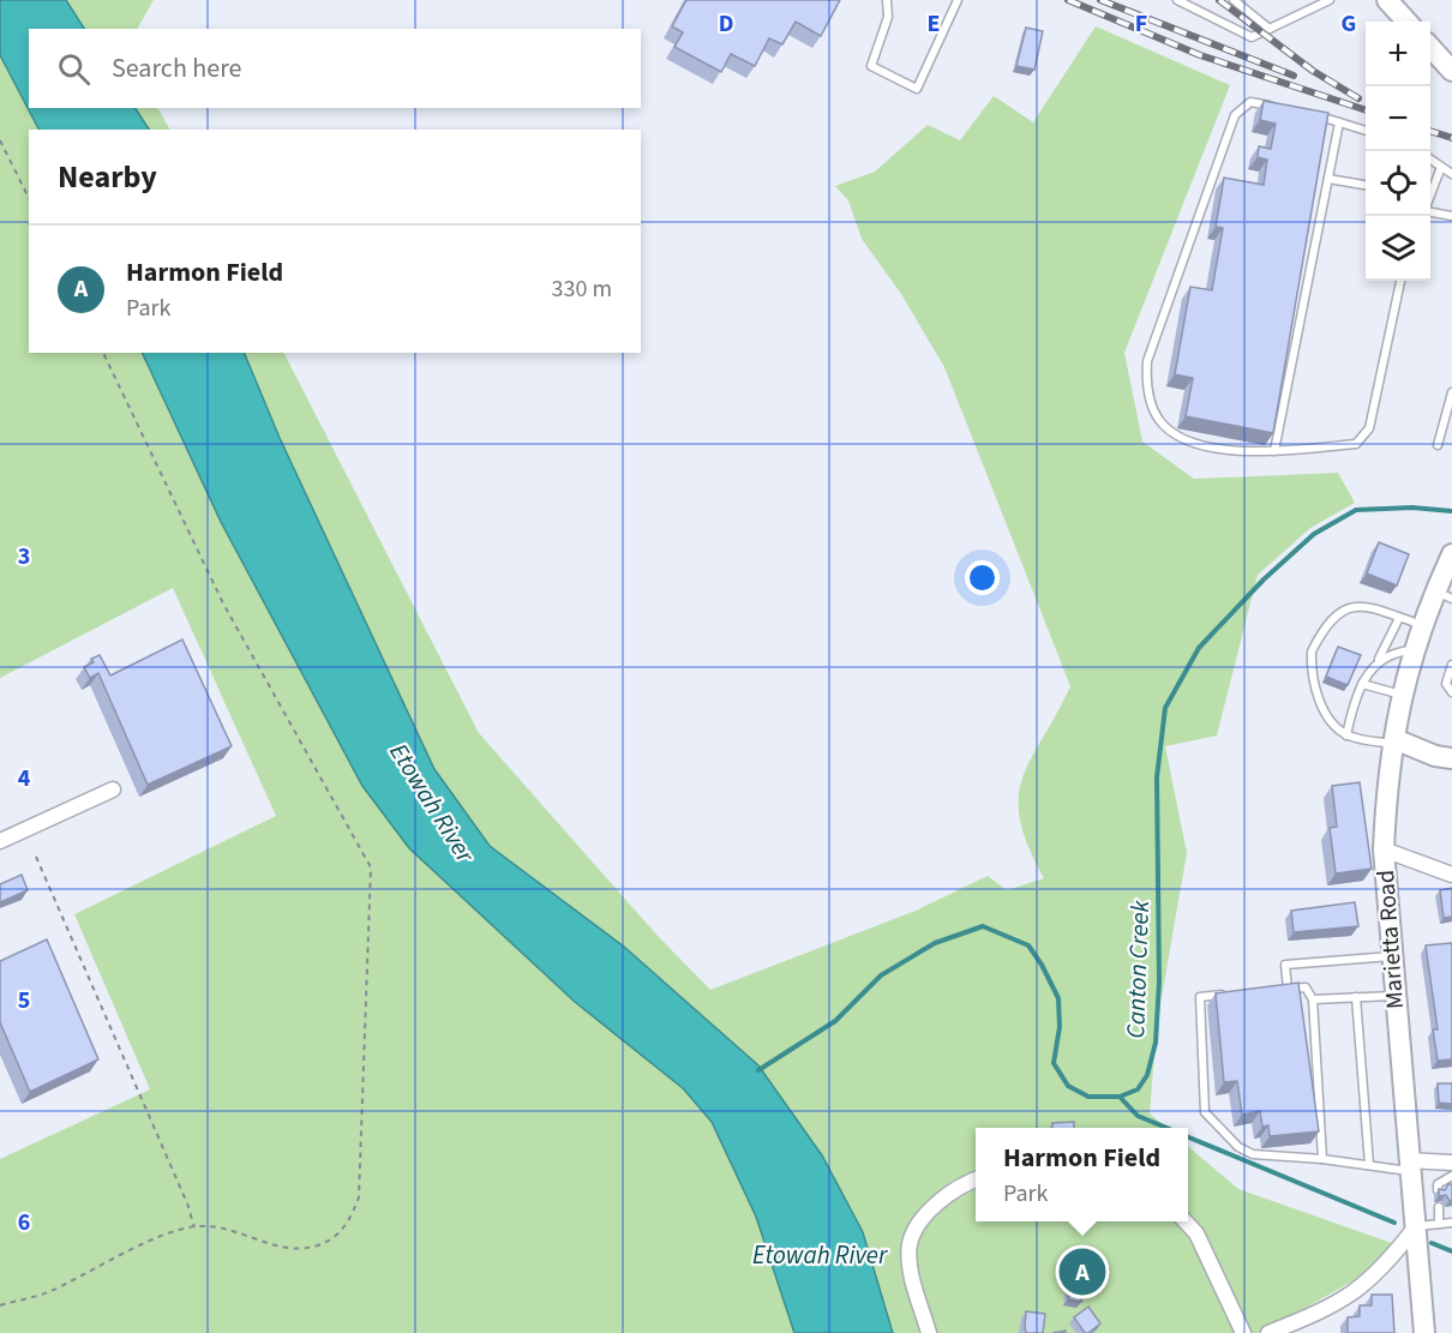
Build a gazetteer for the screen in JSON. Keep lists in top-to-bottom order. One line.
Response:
{"streets":{"street":["Marietta Road"]},"water":["Etowah River","Canton Creek"],"page":{"map_buttons":["+","−"],"search":"Search here","heading":"Nearby","list":[{"mark":"A","name":"Harmon Field","note":"Park","value":"330 m"}],"popup":["Harmon Field","Park"],"pins":"A"},"grid":{"columns":["D","E","F","G"],"rows":["3","4","5","6"]}}
